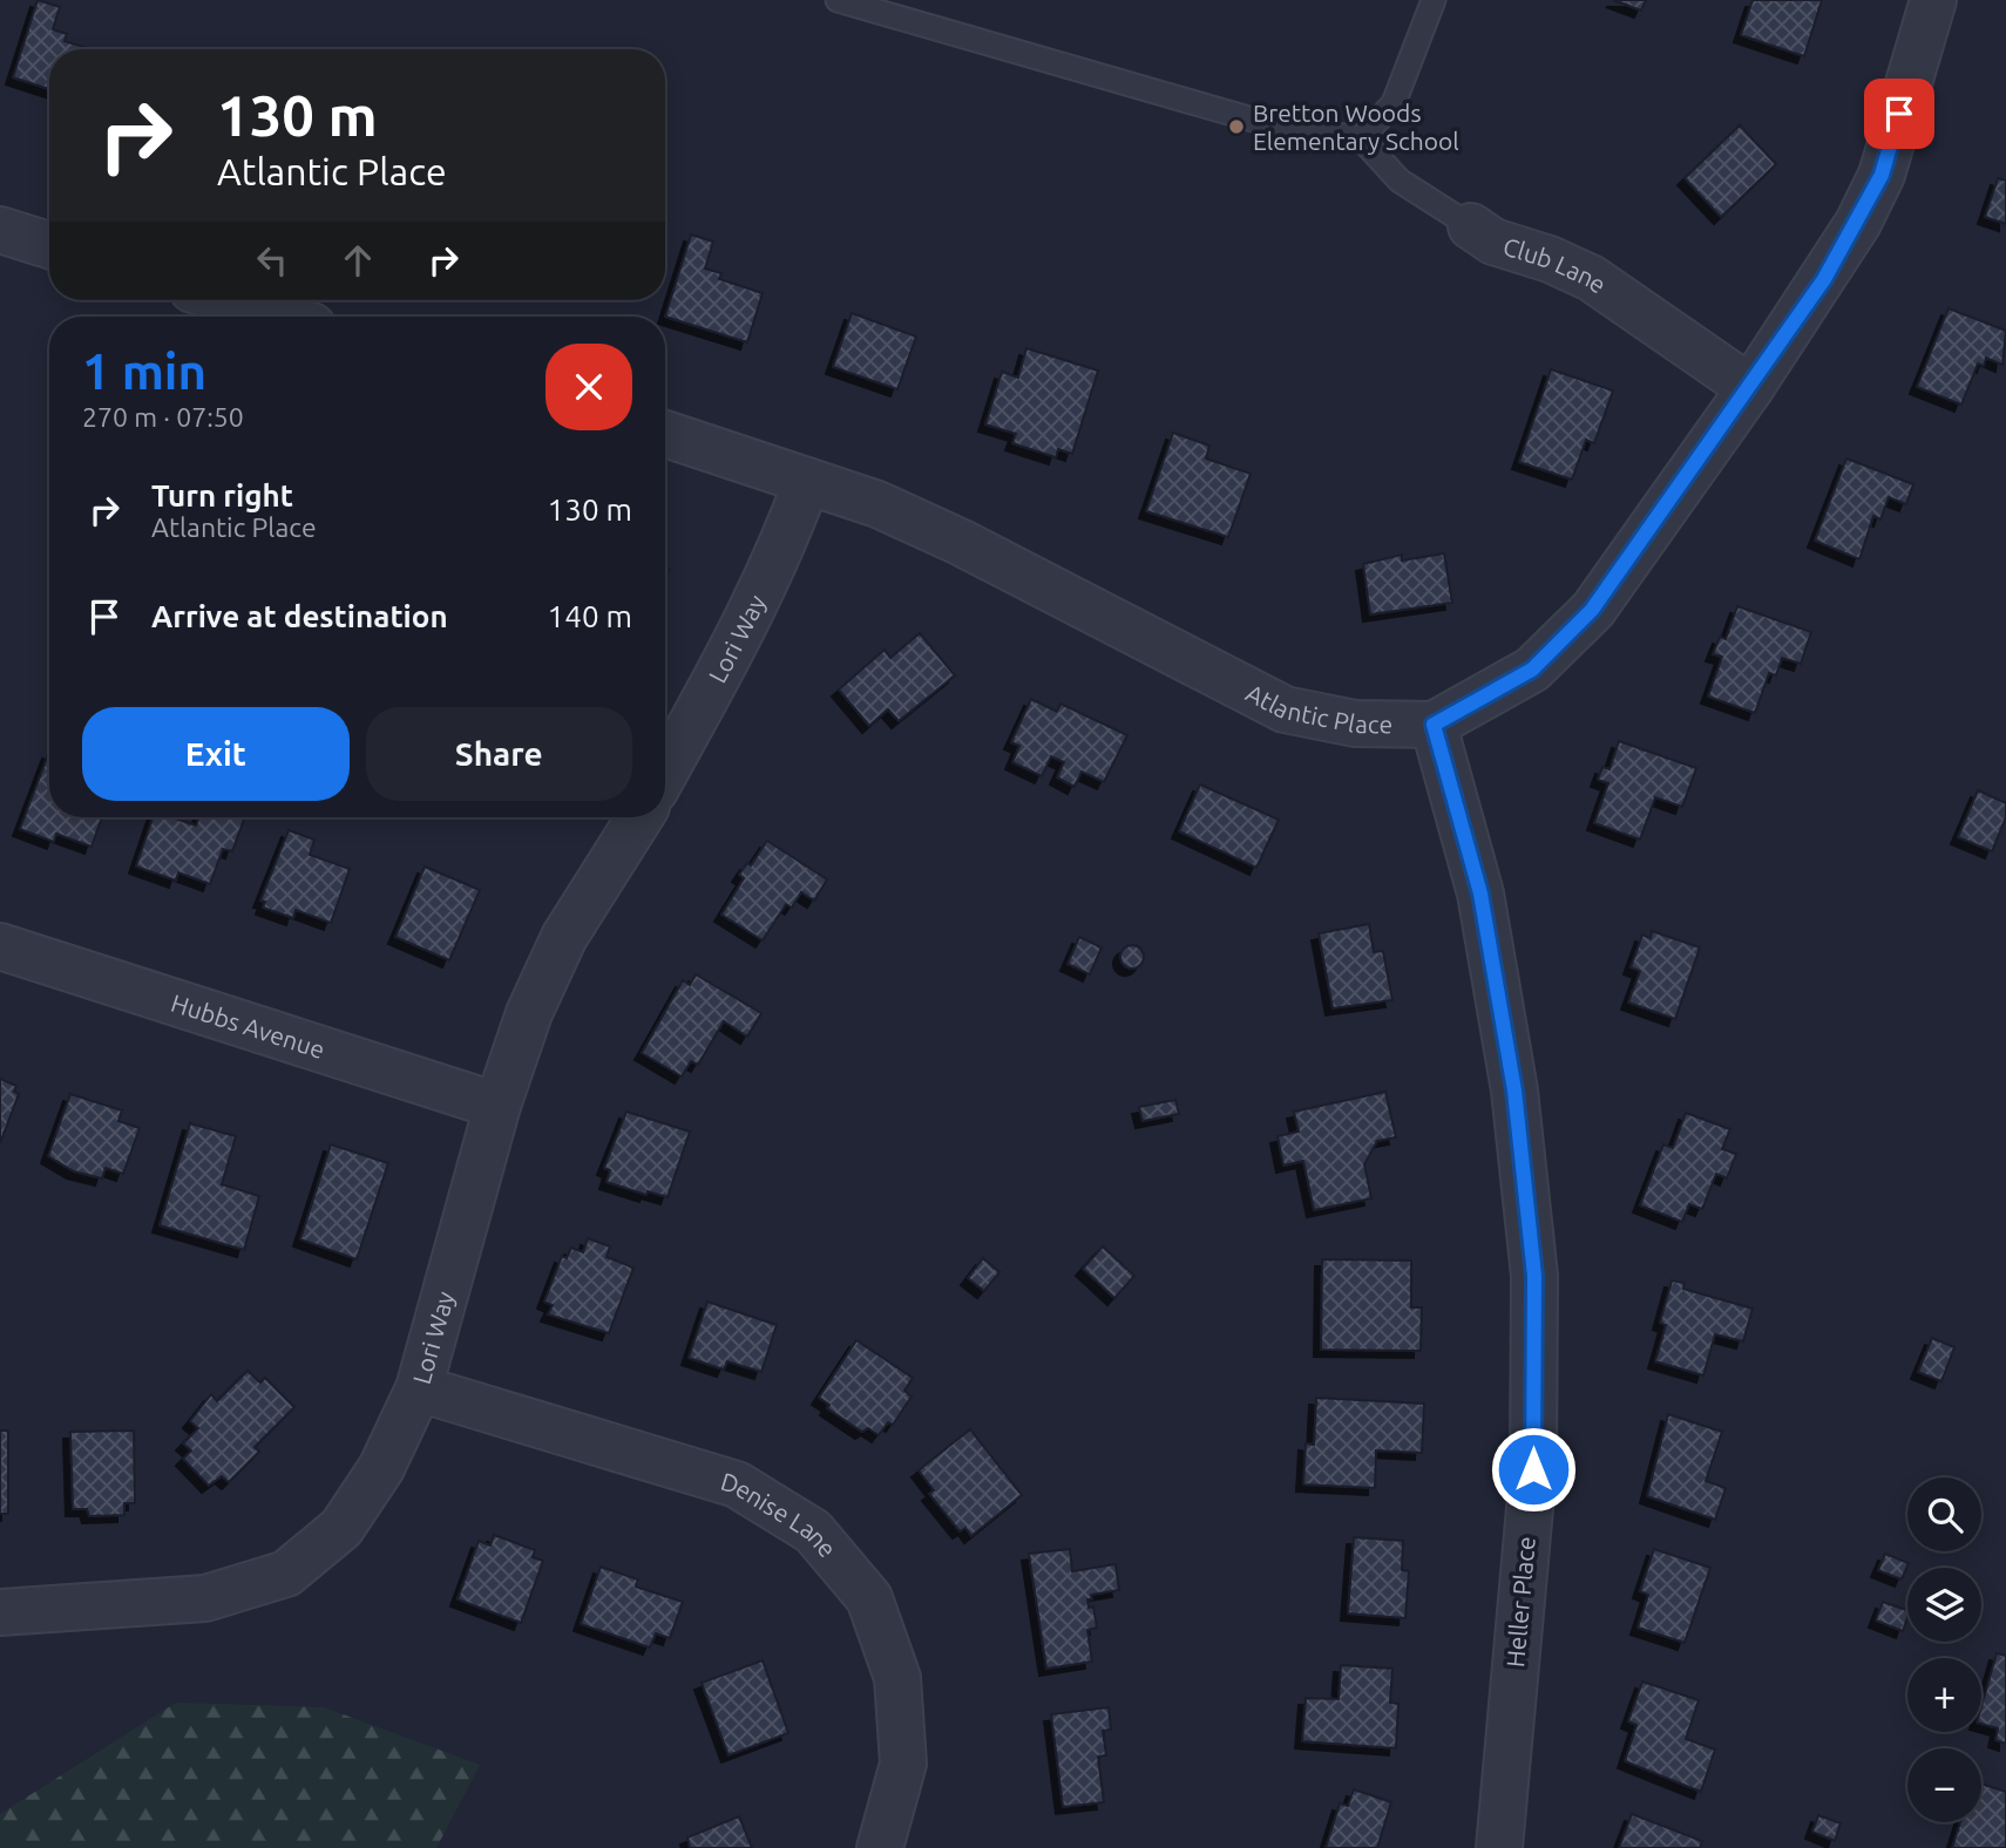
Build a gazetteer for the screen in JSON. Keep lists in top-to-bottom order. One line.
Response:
{"streets":{"street":["Club Lane","Lori Way","Atlantic Place","Hubbs Avenue","Denise Lane","Heller Place"]},"crossings":[["Lori Way","Atlantic Place"],["Lori Way","Hubbs Avenue"],["Lori Way","Denise Lane"],["Atlantic Place","Heller Place"]],"places":["Bretton Woods Elementary School"],"page":{"turn":["130 m","Atlantic Place"],"heading":["1 min","270 m · 07:50"],"list":[{"name":"Turn right","note":"Atlantic Place","value":"130 m"},{"name":"Arrive at destination","value":"140 m"}],"buttons":["Exit","Share"],"map_buttons":["+","−"]}}
